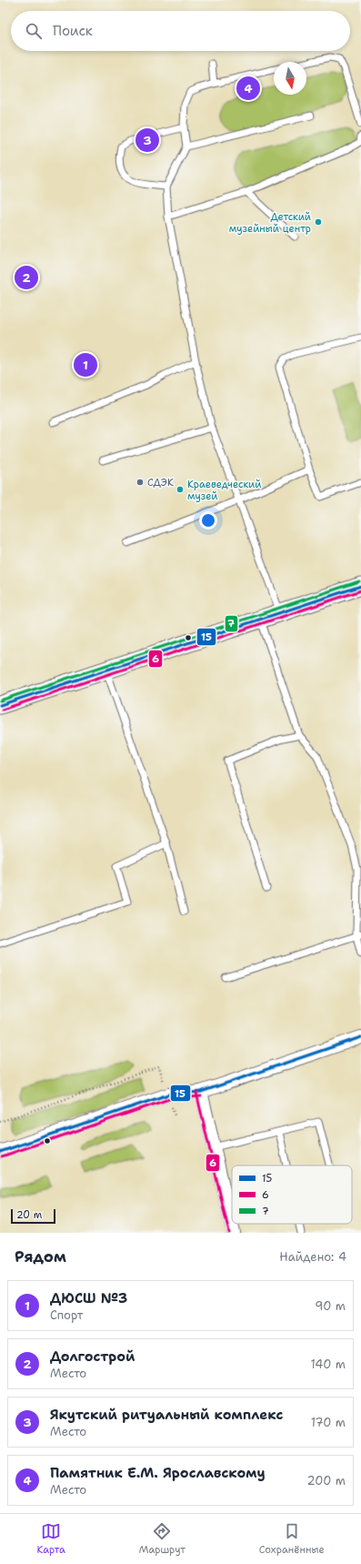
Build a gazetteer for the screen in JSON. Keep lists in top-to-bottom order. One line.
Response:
{"places":["Детский музейный центр","СДЭК","Краеведческий музей"],"lines":["transit line 7","transit line 15","transit line 6"],"legend":["15","6","7"],"scale_bar":"20 m","north":"bottom","page":{"search":"Поиск","pins":["4","3","2","1"],"scale":"20 m","heading":["Рядом","Найдено: 4"],"list":[{"mark":"1","name":"ДЮСШ №3","note":"Спорт","value":"90 m"},{"mark":"2","name":"Долгострой","note":"Место","value":"140 m"},{"mark":"3","name":"Якутский ритуальный комплекс","note":"Место","value":"170 m"},{"mark":"4","name":"Памятник Е.М. Ярославскому","note":"Место","value":"200 m"}],"nav":["Карта","Маршрут","Сохранённые"]}}
